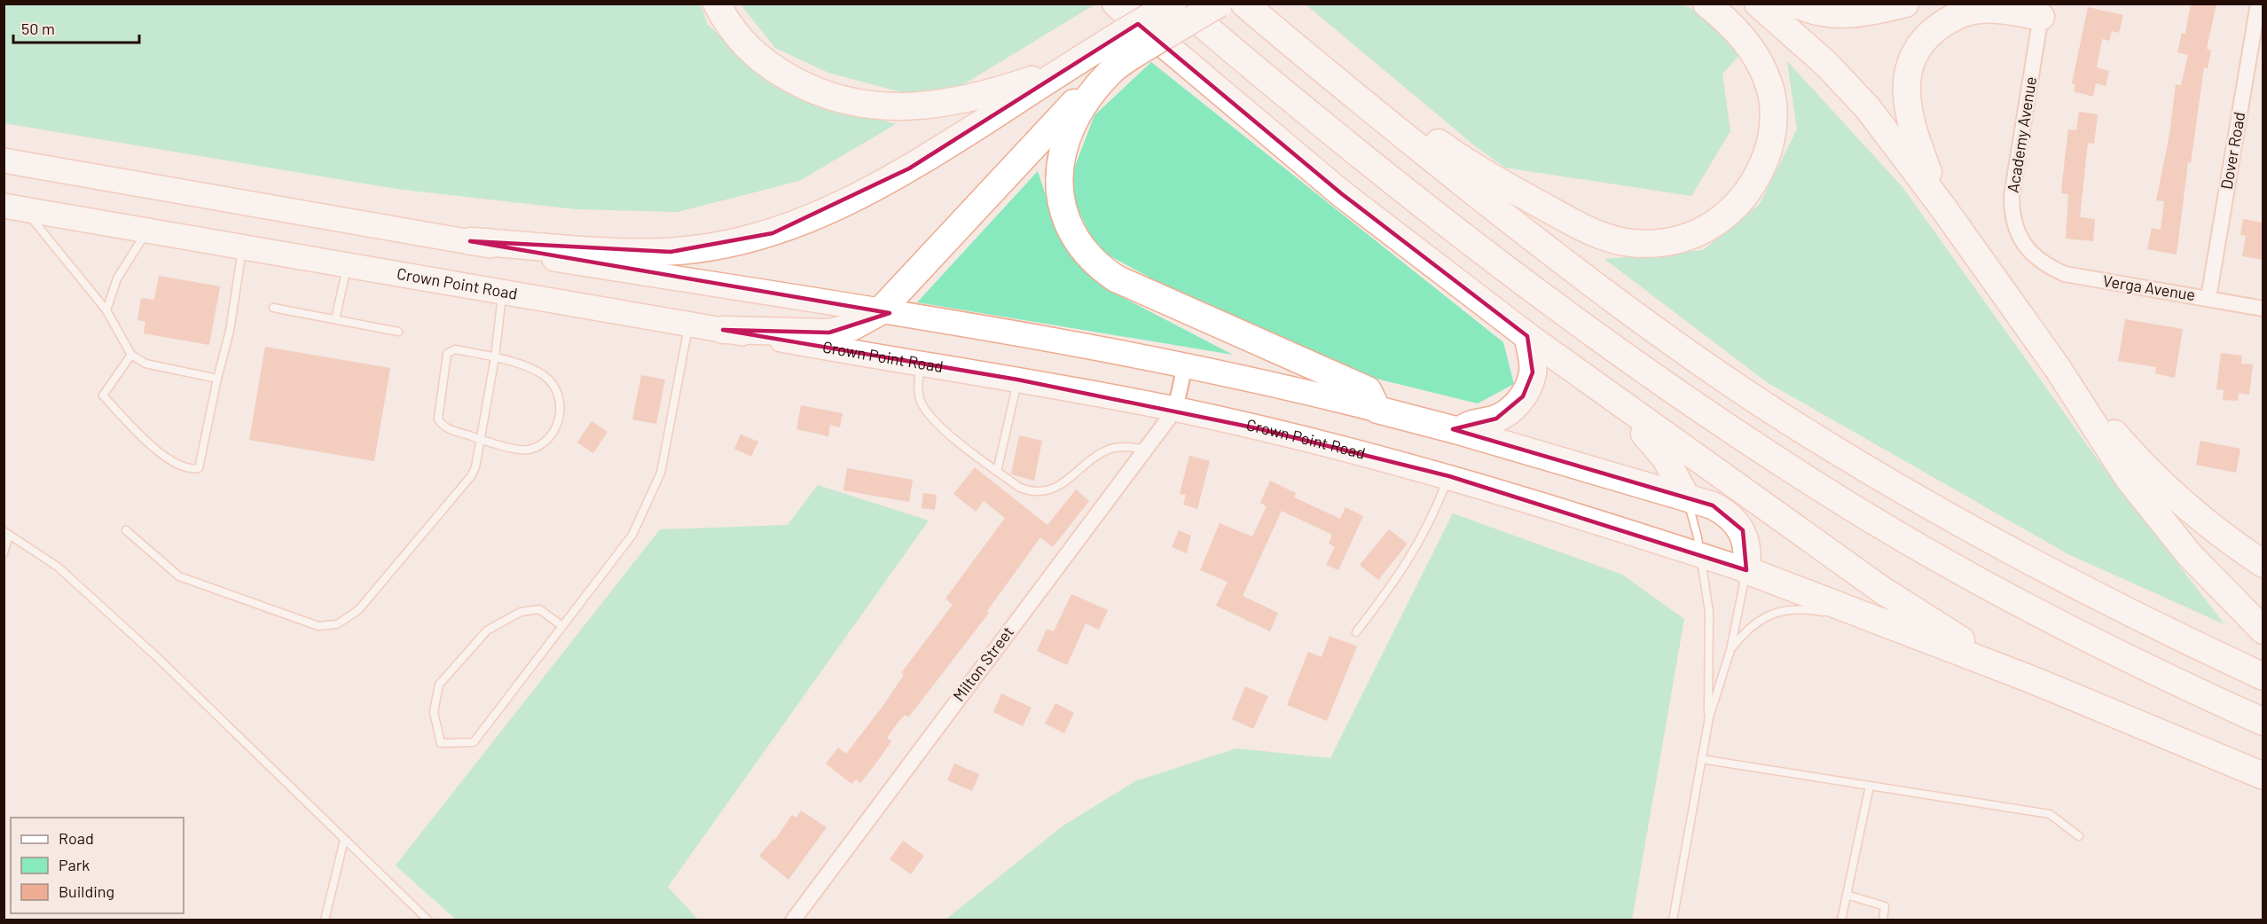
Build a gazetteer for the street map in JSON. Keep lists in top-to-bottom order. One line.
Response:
{"streets":{"highway":["Crown Point Road"],"street":["Academy Avenue","Dover Road","Verga Avenue","Milton Street"]},"crossings":[["Academy Avenue","Verga Avenue"],["Dover Road","Verga Avenue"],["Crown Point Road","Milton Street"]],"legend":["Road","Park","Building"],"scale_bar":"50 m"}
